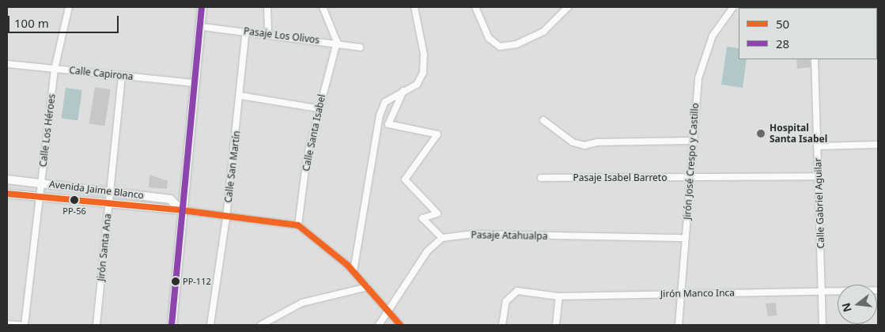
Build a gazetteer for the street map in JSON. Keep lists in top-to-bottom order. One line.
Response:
{"streets":{"street":["Pasaje Los Olivos","Calle Capirona","Calle Los Héroes","Calle Santa Isabel","Jirón José Crespo y Castillo","Calle San Martín","Pasaje Isabel Barreto","Avenida Jaime Blanco","Calle Gabriel Aguilar","Pasaje Atahualpa","Jirón Santa Ana","Jirón Manco Inca"]},"crossings":[["Pasaje Los Olivos","Calle Santa Isabel"],["Pasaje Los Olivos","Calle San Martín"],["Calle Capirona","Calle Los Héroes"],["Calle Capirona","Jirón Santa Ana"],["Calle Los Héroes","Avenida Jaime Blanco"],["Calle Santa Isabel","Avenida Jaime Blanco"],["Jirón José Crespo y Castillo","Pasaje Isabel Barreto"],["Jirón José Crespo y Castillo","Pasaje Atahualpa"],["Jirón José Crespo y Castillo","Jirón Manco Inca"],["Calle San Martín","Avenida Jaime Blanco"],["Pasaje Isabel Barreto","Calle Gabriel Aguilar"],["Avenida Jaime Blanco","Jirón Santa Ana"],["Calle Gabriel Aguilar","Jirón Manco Inca"]],"places":["Hospital Santa Isabel","PP-56","PP-112"],"lines":["transit line 28","transit line 50"],"legend":["50","28"],"scale_bar":"100 m","north":"left"}
